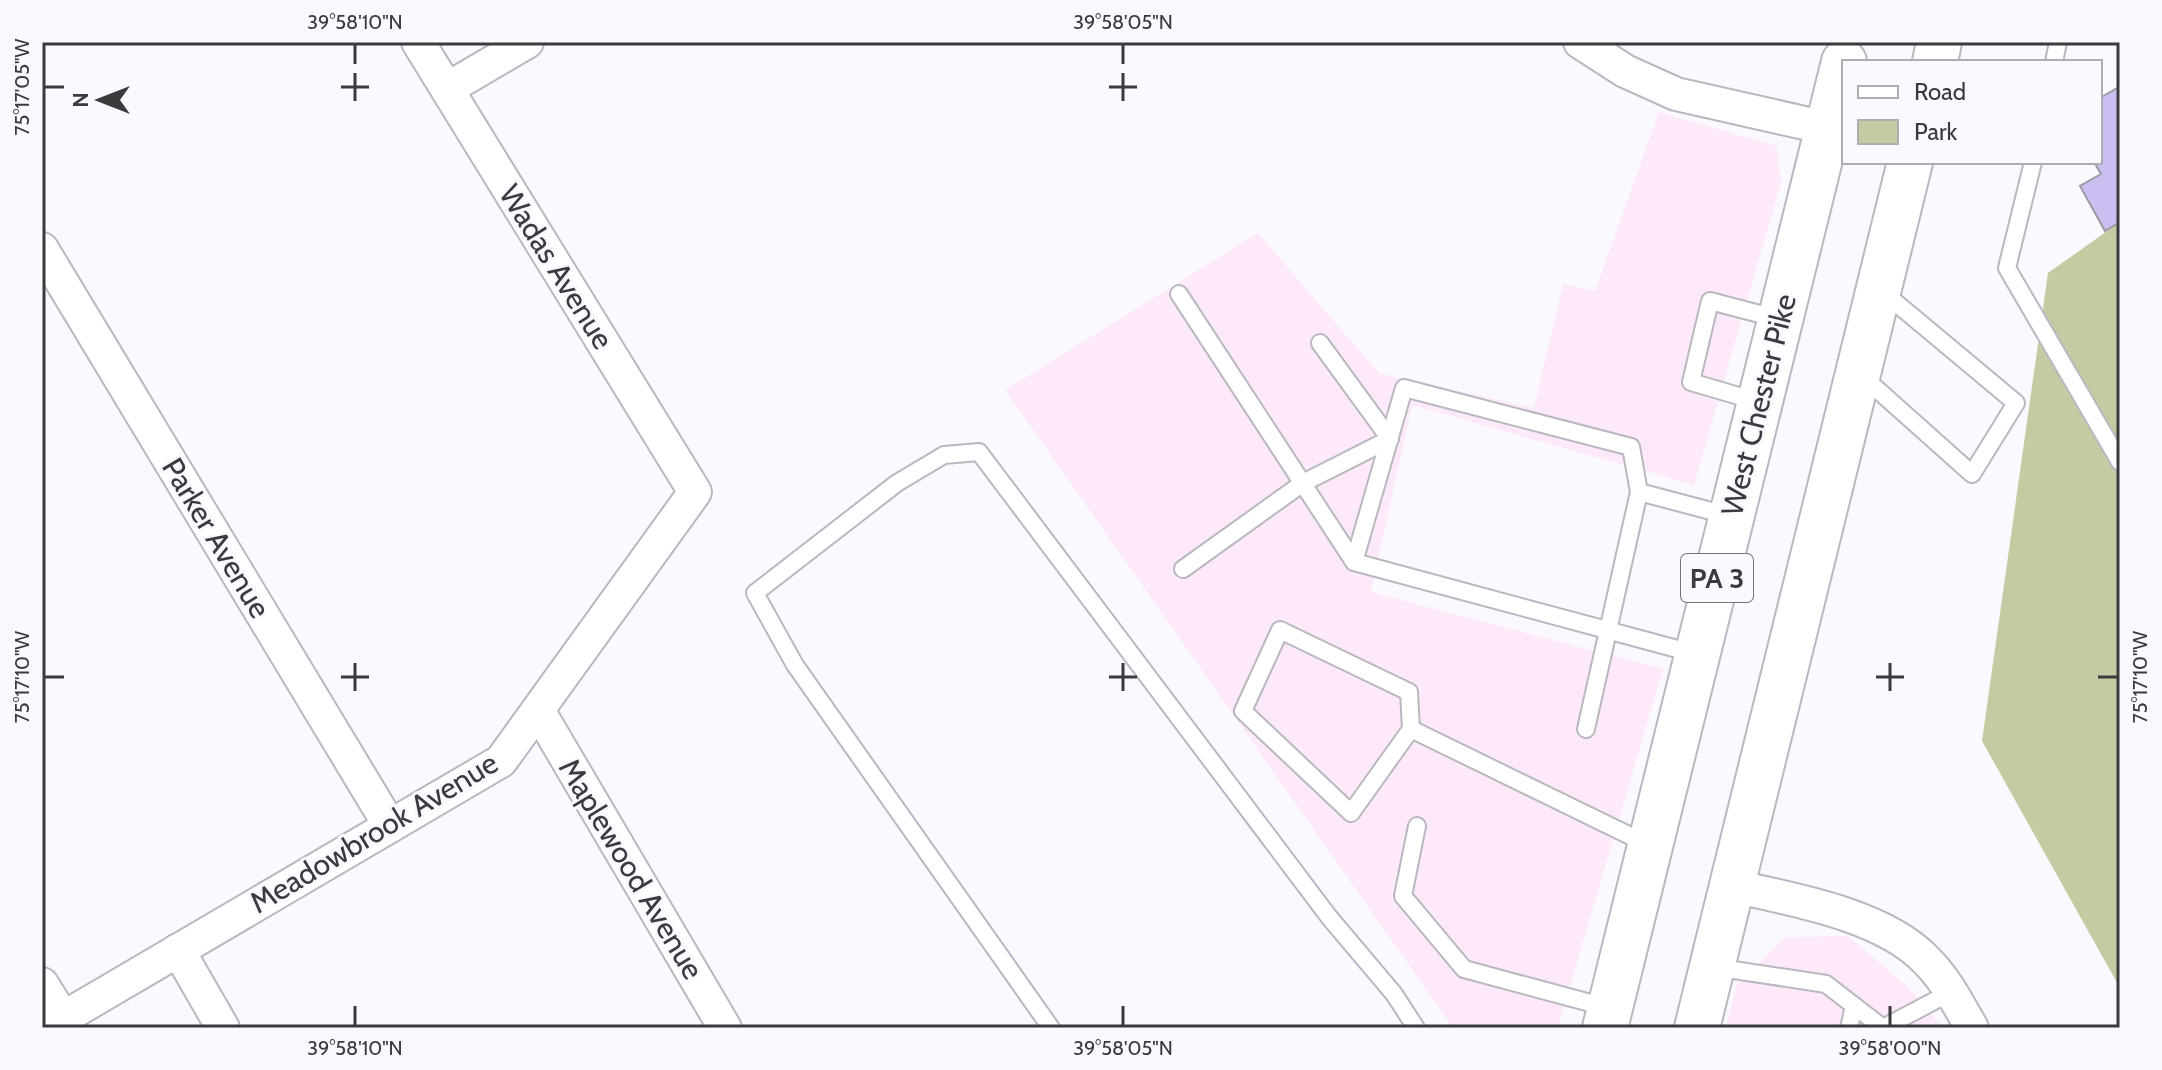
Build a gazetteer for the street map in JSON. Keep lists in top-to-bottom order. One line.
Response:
{"streets":{"main road":["West Chester Pike","PA 3"],"street":["Wadas Avenue","Parker Avenue","Meadowbrook Avenue","Maplewood Avenue"]},"crossings":[["Wadas Avenue","Meadowbrook Avenue"],["Parker Avenue","Meadowbrook Avenue"],["Meadowbrook Avenue","Maplewood Avenue"]],"legend":["Road","Park"],"north":"left","coordinates":["39°58'10\"N","39°58'05\"N","75°17'05\"W","75°17'10\"W","39°58'00\"N"]}
